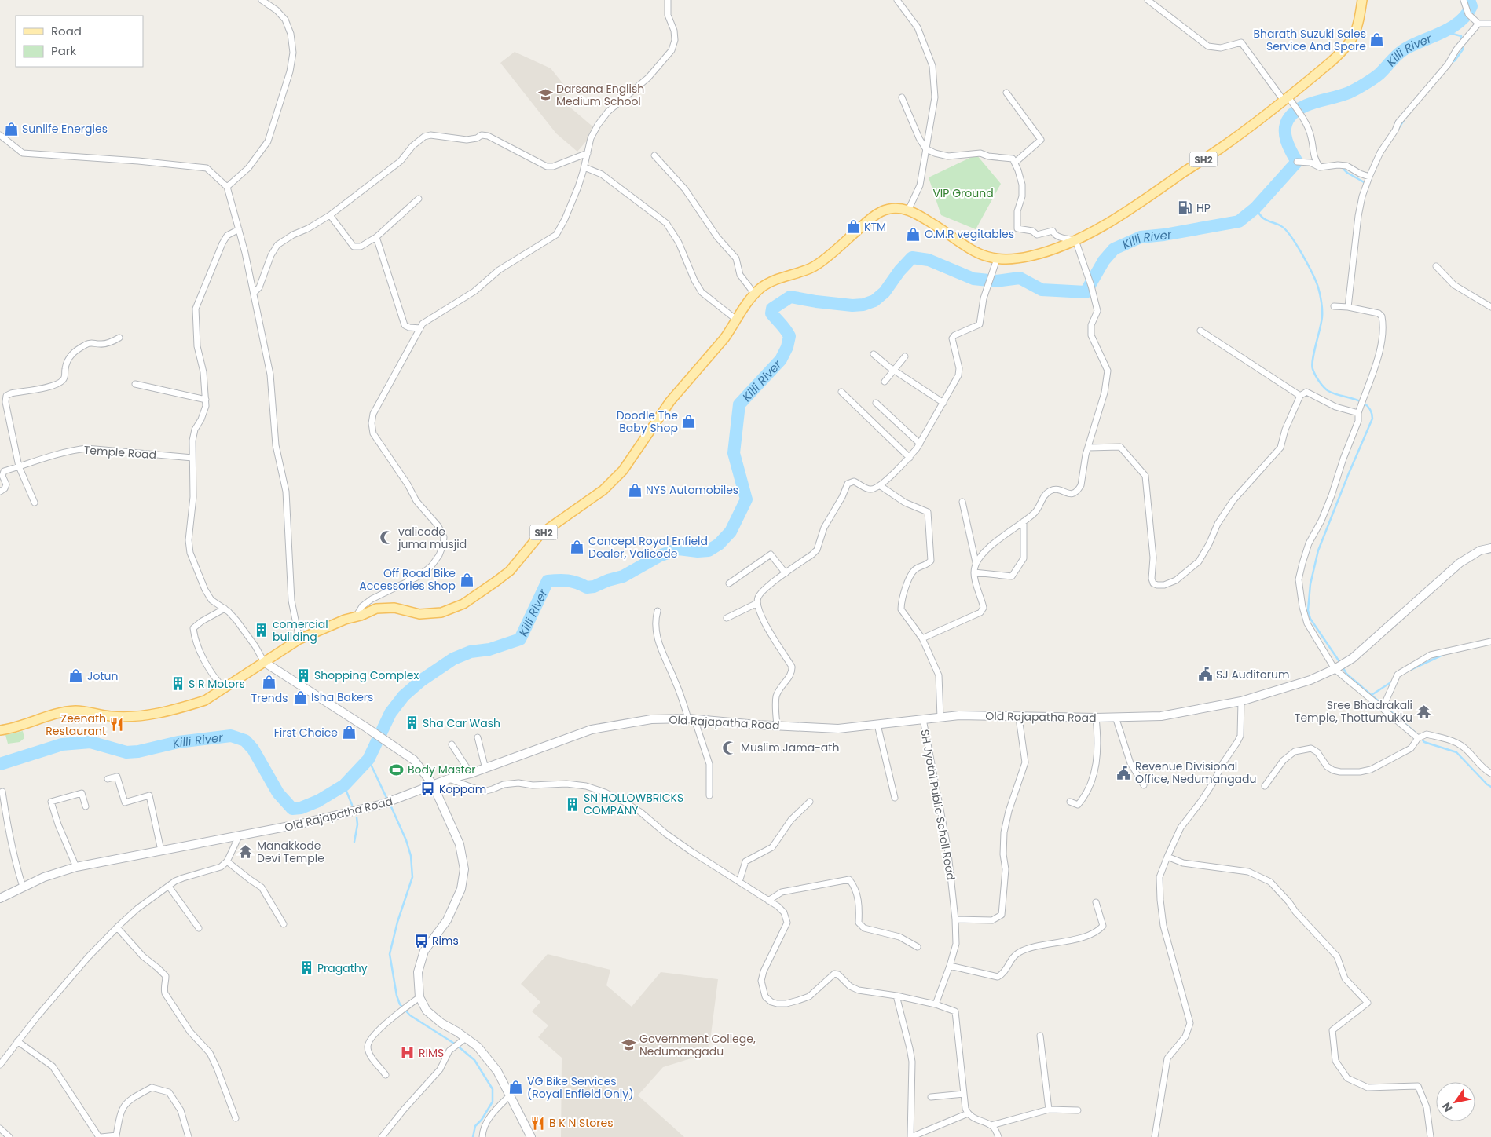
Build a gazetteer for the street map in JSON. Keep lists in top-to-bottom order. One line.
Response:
{"streets":{"main road":["SH2","Old Rajapatha Road"],"street":["Temple Road","SH Jyothi Public Scholl Road"]},"crossings":[["Old Rajapatha Road","SH Jyothi Public Scholl Road"]],"water":["Killi River"],"parks":["VIP Ground"],"places":{"shop":["Bharath Suzuki Sales Service And Spare","Sunlife Energies","KTM","O.M.R vegitables","Doodle The Baby Shop","NYS Automobiles","Concept Royal Enfield Dealer, Valicode","Off Road Bike Accessories Shop","Jotun","Trends","Isha Bakers","First Choice","VG Bike Services (Royal Enfield Only)"],"school or university":["Darsana English Medium School","Government College, Nedumangadu"],"fuel station":["HP"],"mosque":["valicode juma musjid","Muslim Jama-ath"],"building":["comercial building","Shopping Complex","S R Motors","Sha Car Wash","SN HOLLOWBRICKS COMPANY","Pragathy"],"public building":["SJ Auditorum","Revenue Divisional Office, Nedumangadu"],"temple":["Sree Bhadrakali Temple, Thottumukku","Manakkode Devi Temple"],"restaurant":["Zeenath Restaurant","B K N Stores"],"sports":["Body Master"],"bus stop":["Koppam","Rims"],"hospital":["RIMS"]},"legend":["Road","Park"],"north":"bottom left"}
